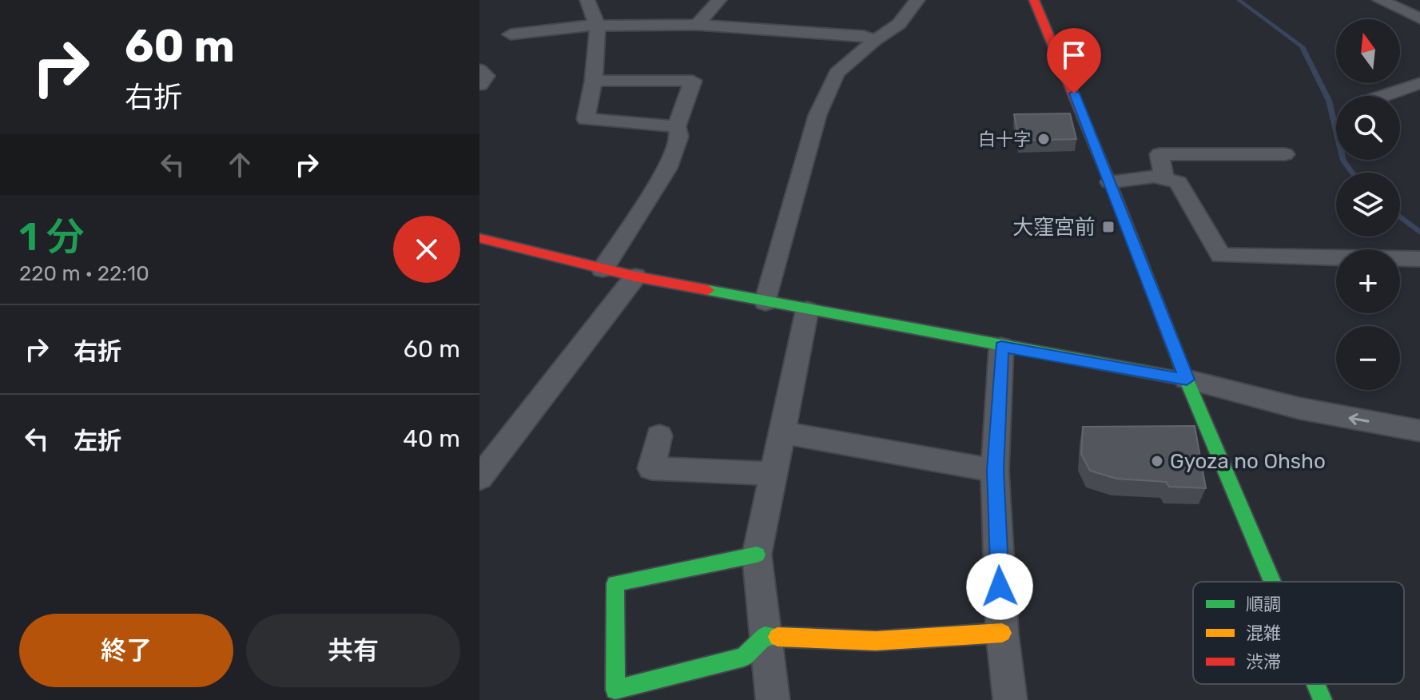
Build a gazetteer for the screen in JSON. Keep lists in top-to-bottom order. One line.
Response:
{"places":{"other":["白十字","Gyoza no Ohsho"],"transit":["大窪宮前"]},"legend":["順調","混雑","渋滞"],"north":"top","page":{"turn":["60 m","右折"],"map_buttons":["+","−"],"heading":["1 分","220 m · 22:10"],"list":[{"name":"右折","value":"60 m"},{"name":"左折","value":"40 m"}],"buttons":["終了","共有"]}}
